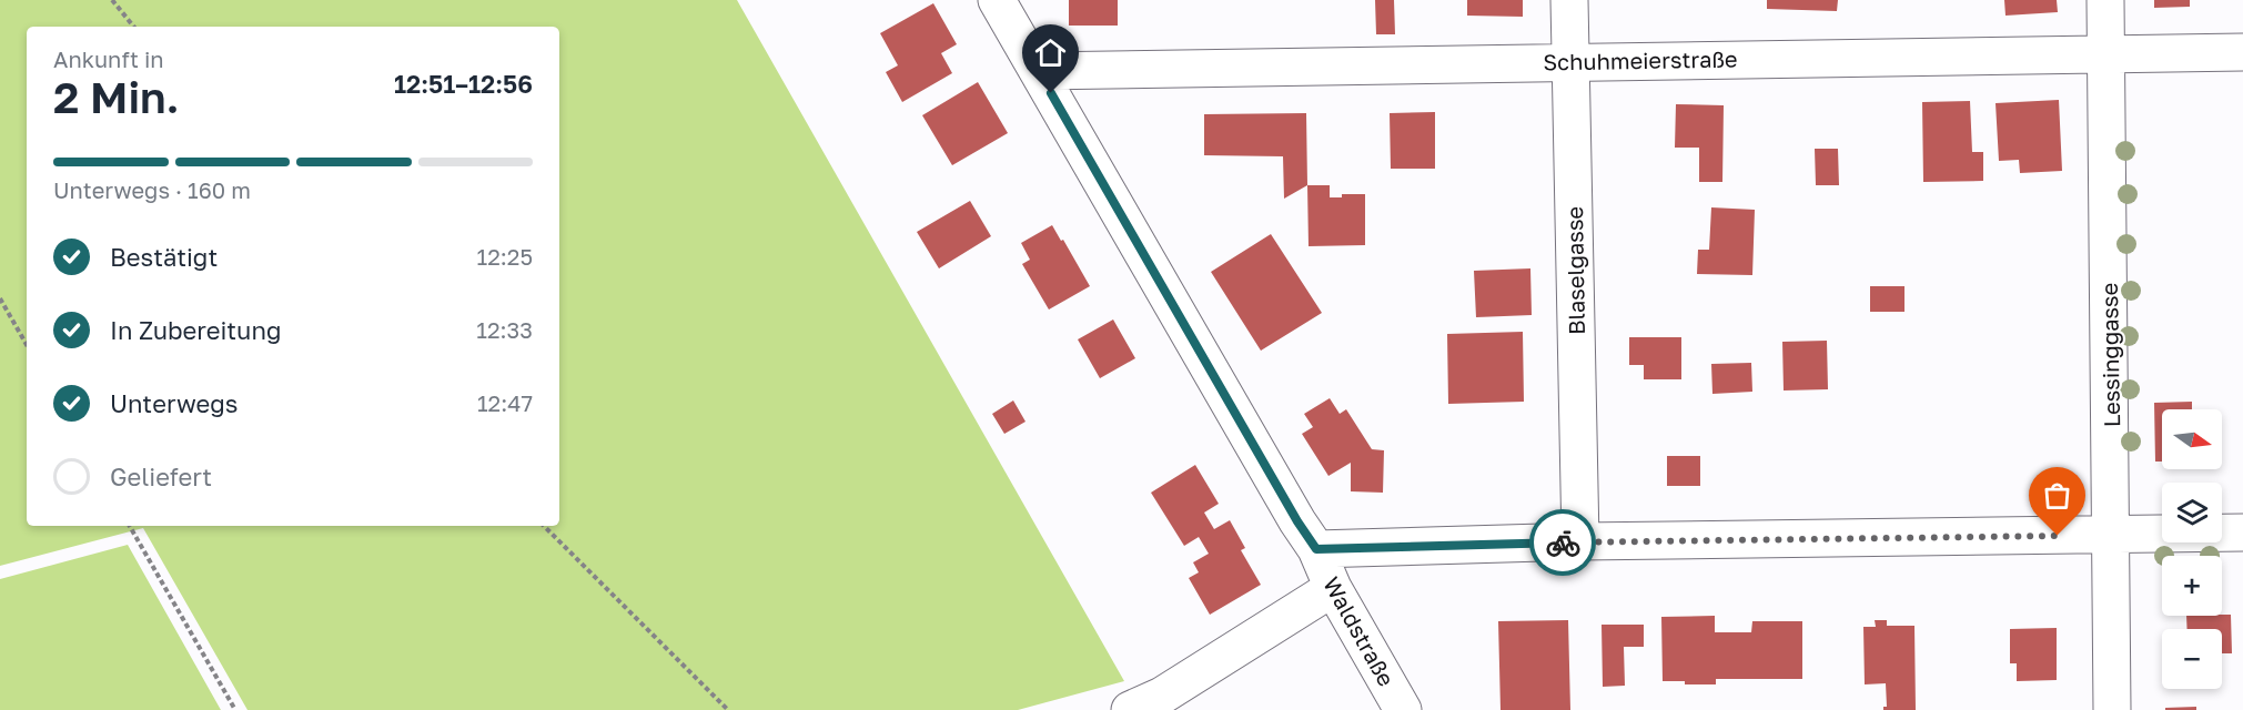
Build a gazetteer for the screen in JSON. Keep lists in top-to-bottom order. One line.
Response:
{"streets":{"street":["Schuhmeierstraße","Blaselgasse","Lessinggasse","Waldstraße"]},"crossings":[["Schuhmeierstraße","Blaselgasse"],["Schuhmeierstraße","Lessinggasse"],["Schuhmeierstraße","Waldstraße"]],"north":"right","page":{"heading":["2 Min.","Ankunft in","12:51–12:56"],"bar":"Unterwegs · 160 m","list":[["Bestätigt","12:25"],["In Zubereitung","12:33"],["Unterwegs","12:47"],"Geliefert"],"map_buttons":["+","−"]}}
